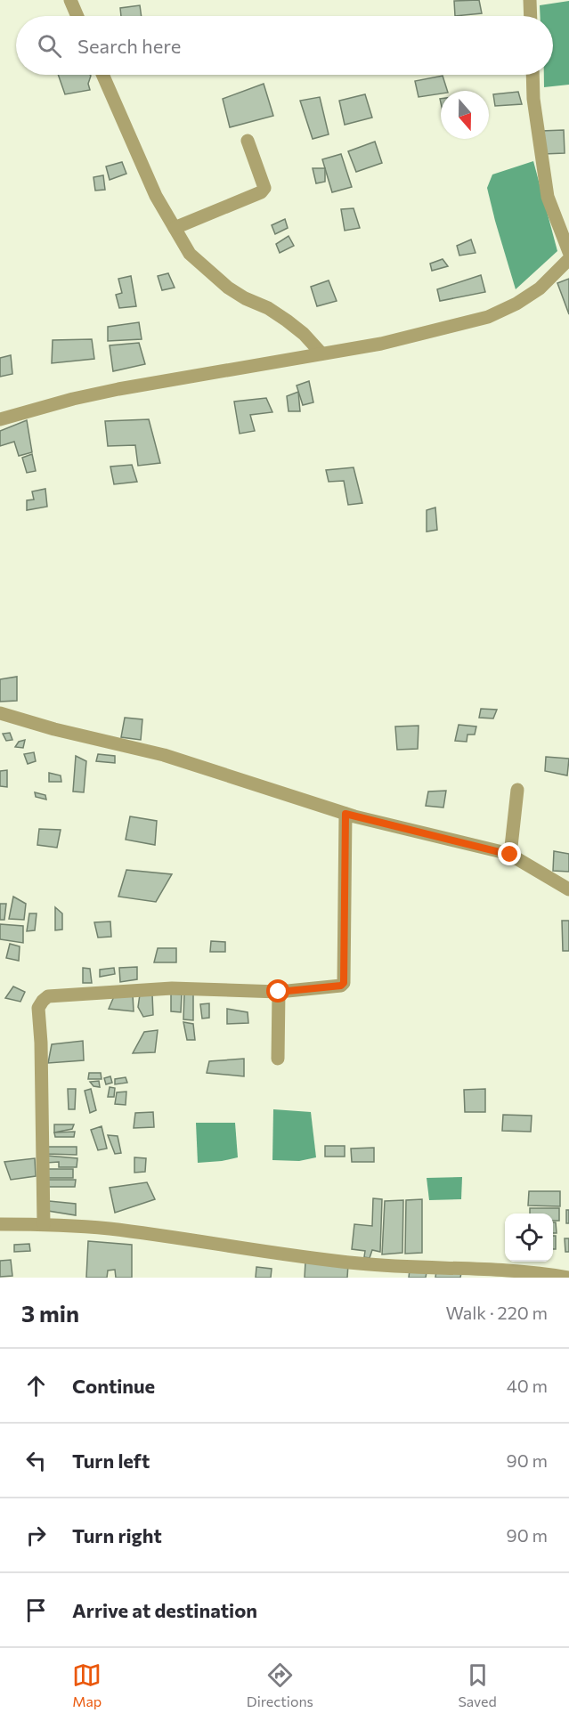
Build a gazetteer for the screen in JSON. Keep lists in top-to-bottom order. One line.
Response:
{"north":"bottom","page":{"search":"Search here","heading":["3 min","Walk · 220 m"],"list":[["Continue","40 m"],["Turn left","90 m"],["Turn right","90 m"],"Arrive at destination"],"nav":["Map","Directions","Saved"]}}
